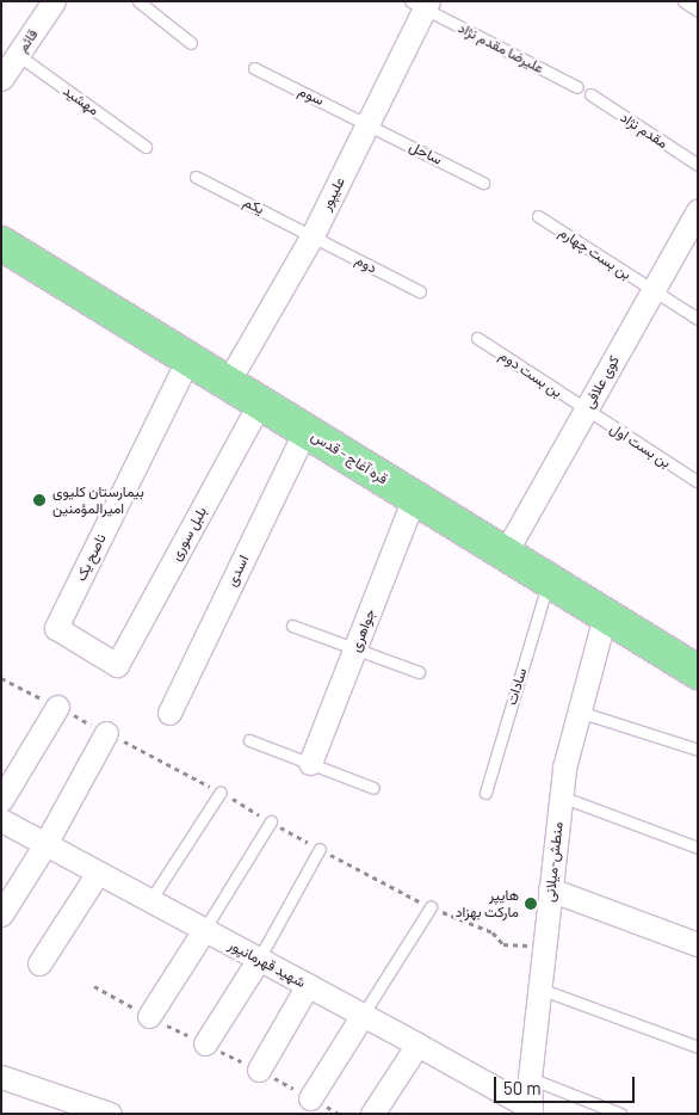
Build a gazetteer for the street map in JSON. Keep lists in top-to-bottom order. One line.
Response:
{"streets":{"main road":["قره آغاج - قدس"],"street":["قائم","علیپور","کوی علافی","بلبل سوری","ناصح یک","اسدی","جواهری","منطش-میلانی","شهید قهرمانپور"],"lane":["علیرضا مقدم نژاد","سوم","مهشید","مقدم نژاد","ساحل","یکم","بن بست چهارم","دوم","بن بست دوم","بن بست اول","سادات"]},"crossings":[["قائم","مهشید"],["علیرضا مقدم نژاد","علیپور"],["سوم","ساحل"],["سوم","علیپور"],["ساحل","علیپور"],["علیپور","یکم"],["علیپور","دوم"],["علیپور","قره آغاج - قدس"],["یکم","دوم"],["بن بست چهارم","کوی علافی"],["بن بست دوم","کوی علافی"],["بن بست دوم","بن بست اول"],["کوی علافی","بن بست اول"],["کوی علافی","قره آغاج - قدس"],["قره آغاج - قدس","بلبل سوری"],["قره آغاج - قدس","ناصح یک"],["قره آغاج - قدس","اسدی"],["قره آغاج - قدس","جواهری"],["قره آغاج - قدس","سادات"],["قره آغاج - قدس","منطش-میلانی"],["بلبل سوری","ناصح یک"],["منطش-میلانی","شهید قهرمانپور"]],"places":["بیمارستان کلیوی امیرالمؤمنین","هایپر مارکت بهزاد"],"scale_bar":"50 m"}
